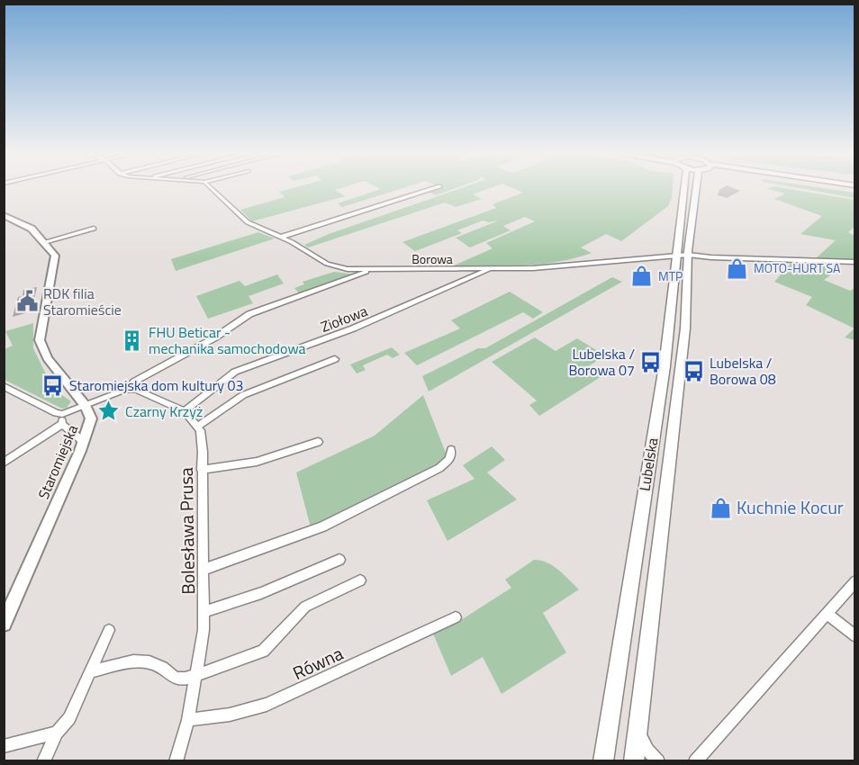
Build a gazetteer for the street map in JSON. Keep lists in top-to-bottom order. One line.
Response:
{"streets":{"main road":["Lubelska"],"street":["Borowa","Ziołowa","Staromiejska","Bolesława Prusa","Równa"]},"crossings":[["Borowa","Ziołowa"],["Borowa","Lubelska"],["Bolesława Prusa","Równa"]],"places":{"shop":["MOTO-HURT SA","MTP","Kuchnie Kocur"],"public building":["RDK filia Staromieście"],"building":["FHU Beticar - mechanika samochodowa"],"bus stop":["Lubelska / Borowa 07","Lubelska / Borowa 08","Staromiejska dom kultury 03"],"place":["Czarny Krzyż"]}}
